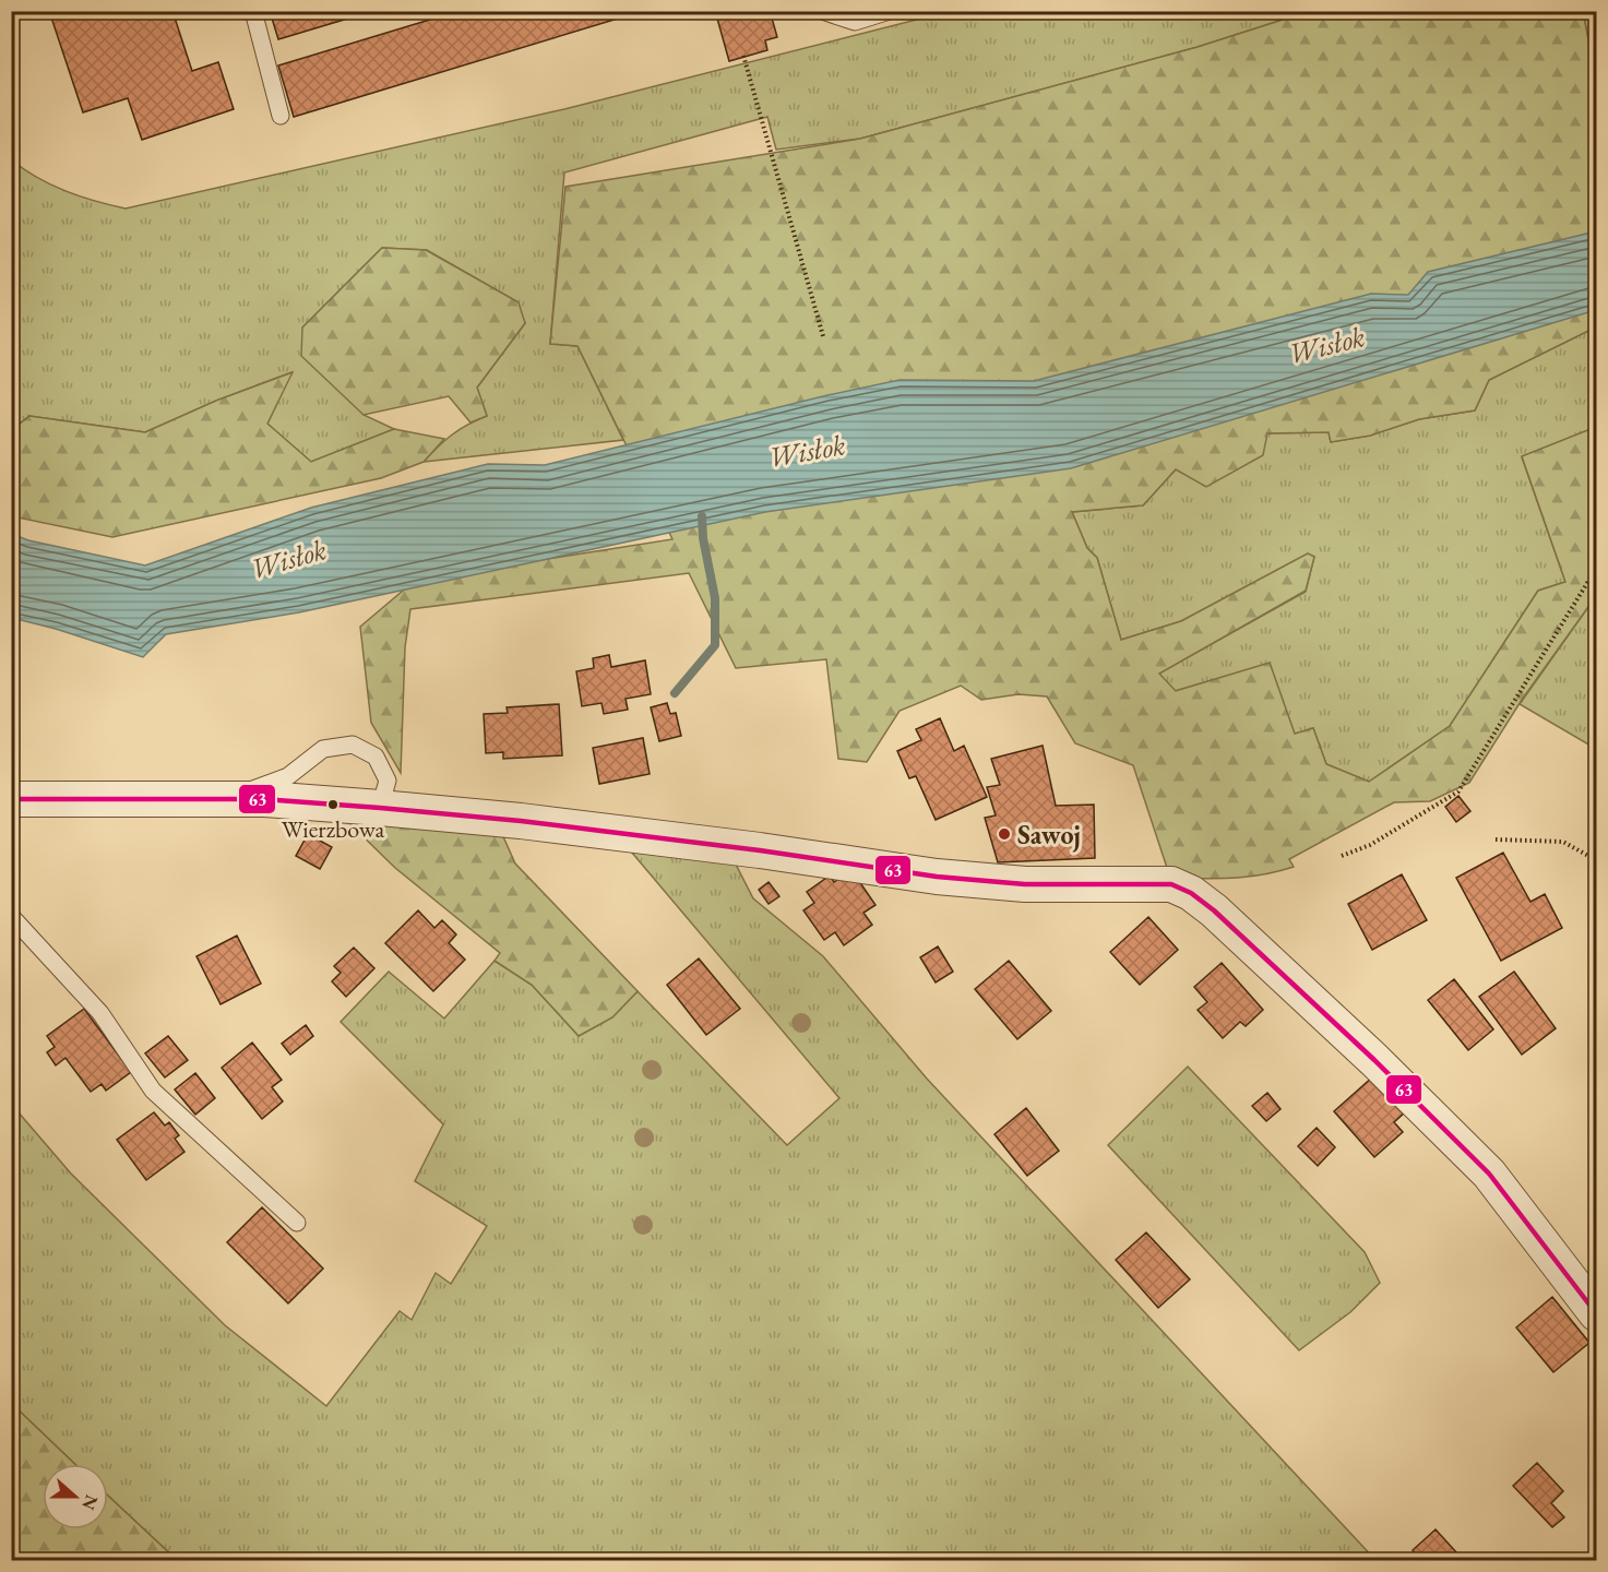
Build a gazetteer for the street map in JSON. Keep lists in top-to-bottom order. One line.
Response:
{"water":["Wisłok"],"places":["Wierzbowa","Sawoj"],"lines":["transit line 63"],"north":"right"}
